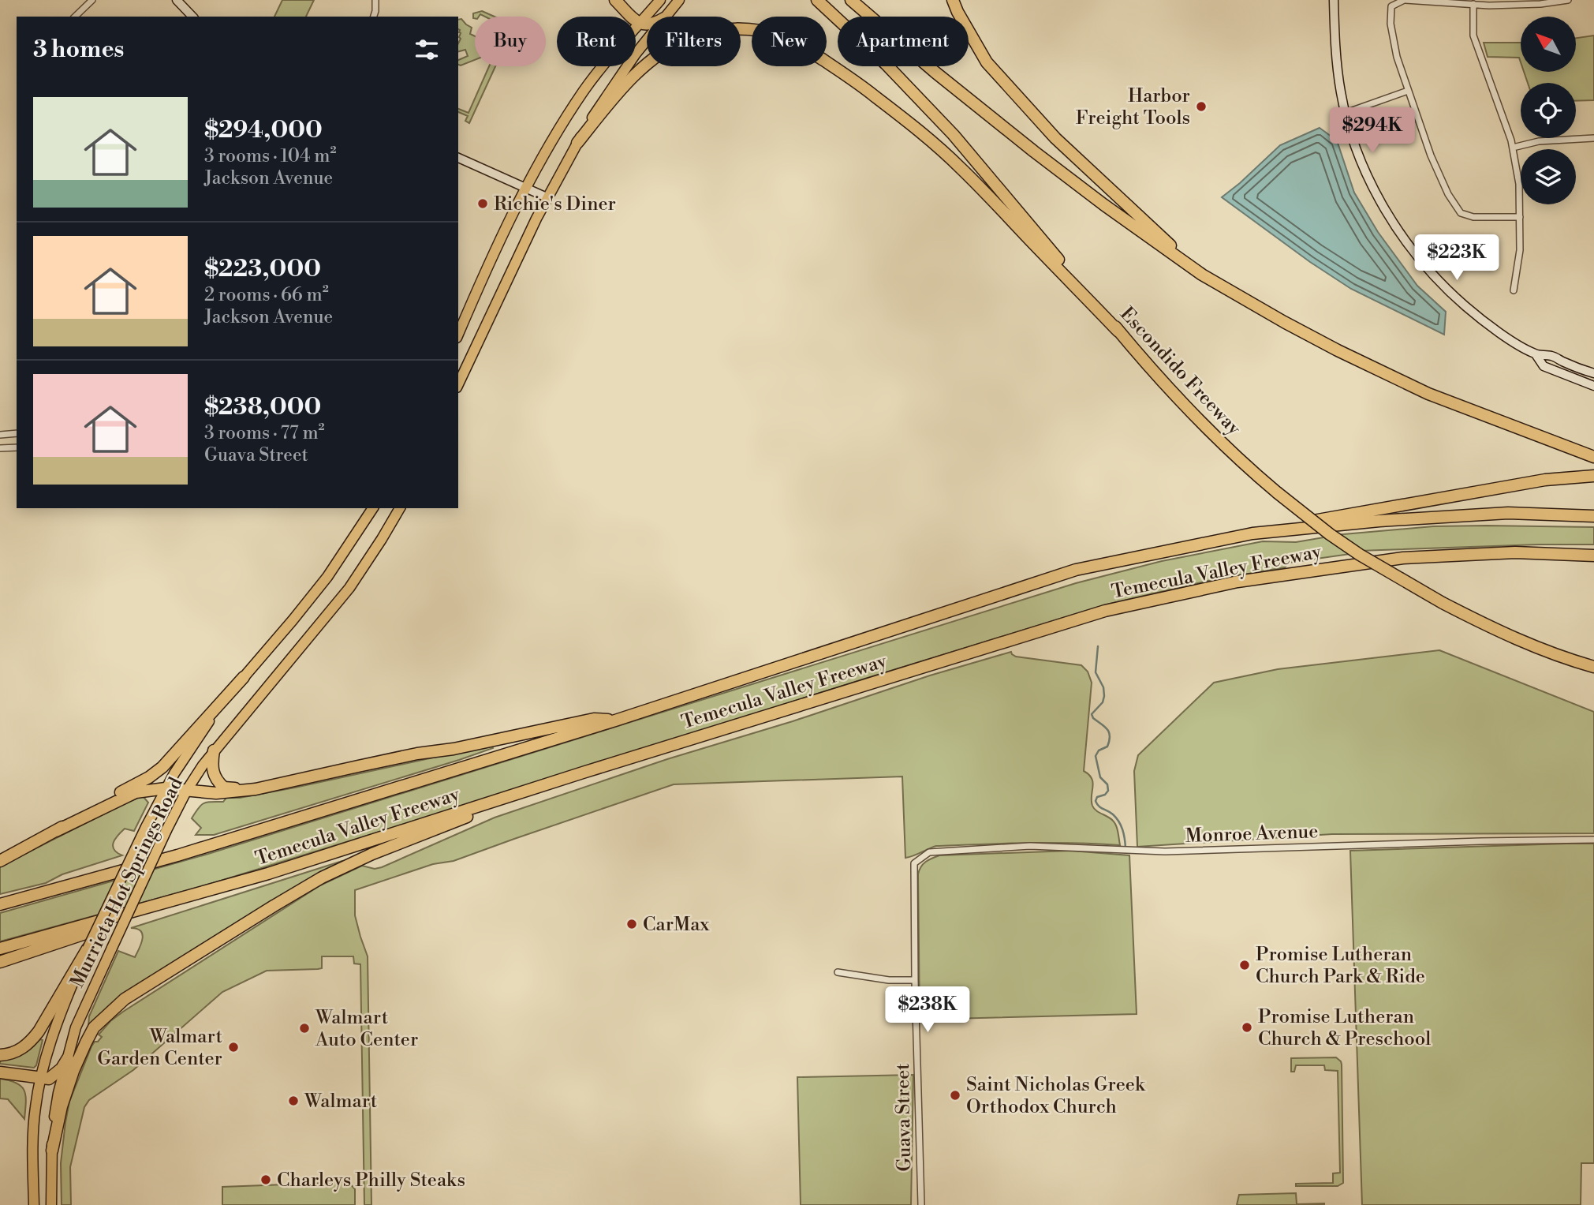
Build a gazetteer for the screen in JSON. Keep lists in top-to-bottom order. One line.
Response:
{"streets":{"highway":["Escondido Freeway","Temecula Valley Freeway"],"main road":["Murrieta Hot Springs Road"],"street":["Monroe Avenue","Guava Street"]},"crossings":[["Monroe Avenue","Guava Street"]],"places":["Harbor Freight Tools","Richie's Diner","CarMax","Promise Lutheran Church Park & Ride","Promise Lutheran Church & Preschool","Walmart Auto Center","Walmart Garden Center","Saint Nicholas Greek Orthodox Church","Walmart","Charleys Philly Steaks"],"north":"top left","page":{"chip":["Buy","Rent","Filters","New","Apartment"],"heading":"3 homes","list":[{"name":"$294,000","note":"3 rooms · 104 m² · Jackson Avenue"},{"name":"$223,000","note":"2 rooms · 66 m² · Jackson Avenue"},{"name":"$238,000","note":"3 rooms · 77 m² · Guava Street"}],"price":["$294K","$223K","$238K"]}}
